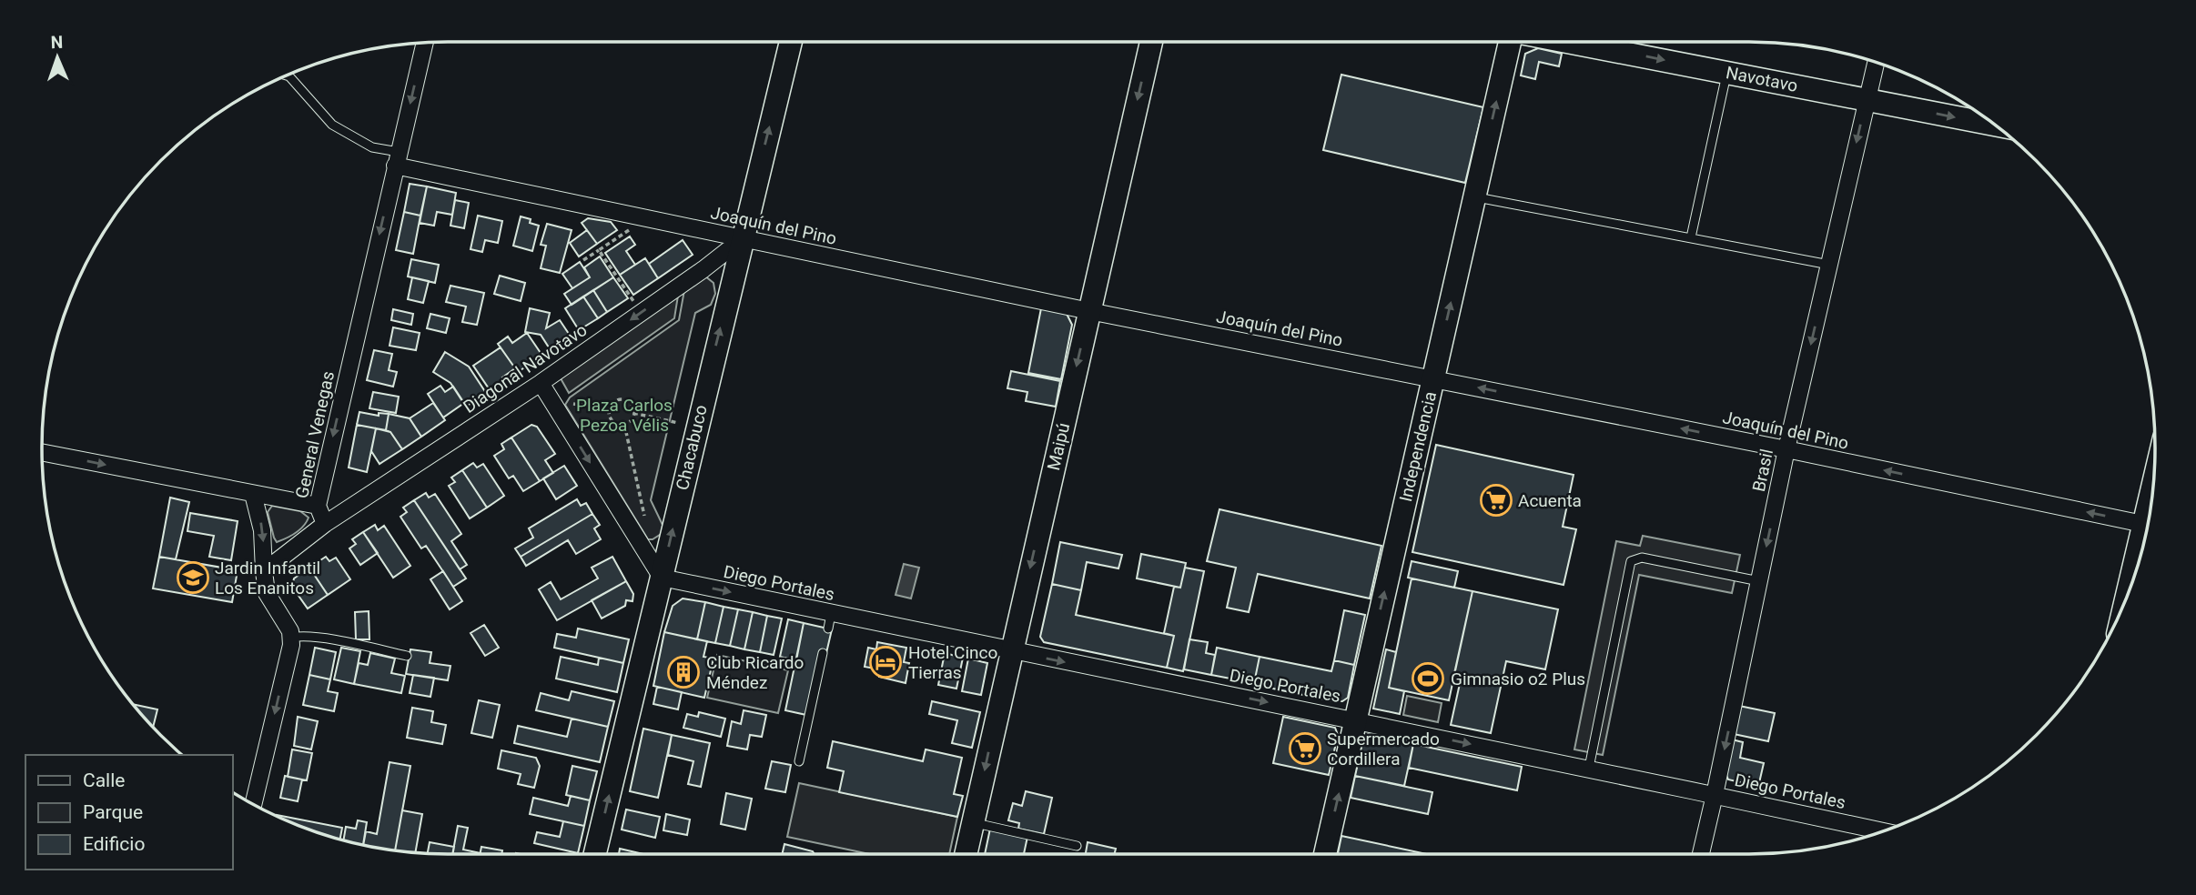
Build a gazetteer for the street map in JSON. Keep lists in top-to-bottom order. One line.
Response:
{"streets":{"street":["Navotavo","Joaquín del Pino","Diagonal Navotavo","General Venegas","Maipú","Independencia","Chacabuco","Brasil","Diego Portales"]},"crossings":[["Navotavo","Brasil"],["Joaquín del Pino","Diagonal Navotavo"],["Joaquín del Pino","General Venegas"],["Joaquín del Pino","Maipú"],["Joaquín del Pino","Independencia"],["Joaquín del Pino","Chacabuco"],["Joaquín del Pino","Brasil"],["Diagonal Navotavo","General Venegas"],["Diagonal Navotavo","Chacabuco"],["Maipú","Diego Portales"],["Independencia","Diego Portales"],["Chacabuco","Diego Portales"],["Brasil","Diego Portales"]],"one_way":["Navotavo","Joaquín del Pino","General Venegas","Maipú","Independencia","Chacabuco","Brasil","Diego Portales"],"parks":["Plaza Carlos Pezoa Vélis"],"places":{"supermarket":["Acuenta","Supermercado Cordillera"],"school or university":["Jardin Infantil Los Enanitos"],"hotel":["Hotel Cinco Tierras"],"building":["Club Ricardo Méndez"],"sports":["Gimnasio o2 Plus"]},"legend":["Calle","Parque","Edificio"],"north":"top"}
